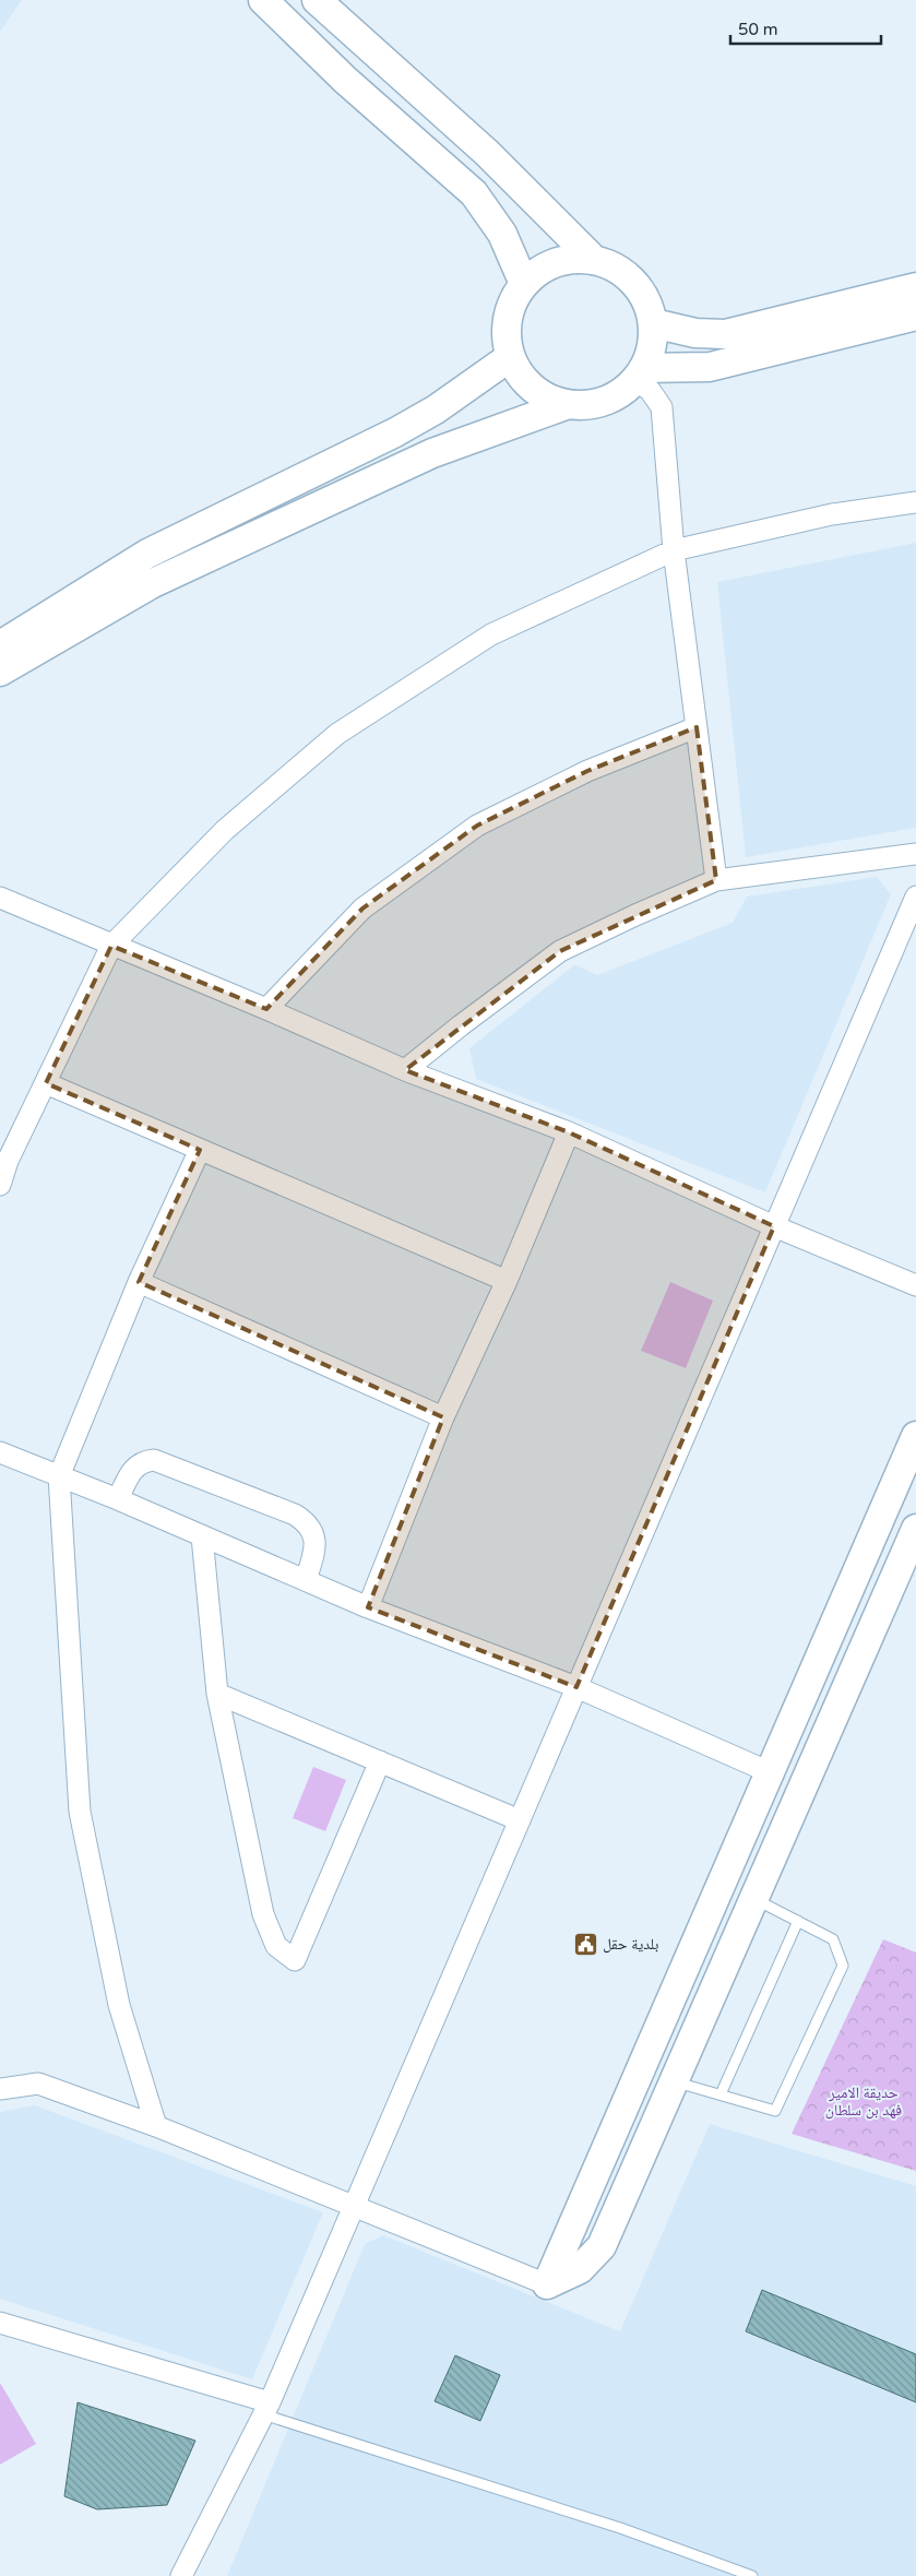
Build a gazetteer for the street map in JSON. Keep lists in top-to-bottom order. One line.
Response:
{"parks":["حديقة الامير فهد بن سلطان"],"places":{"public building":["بلدية حقل"]},"scale_bar":"50 m"}
